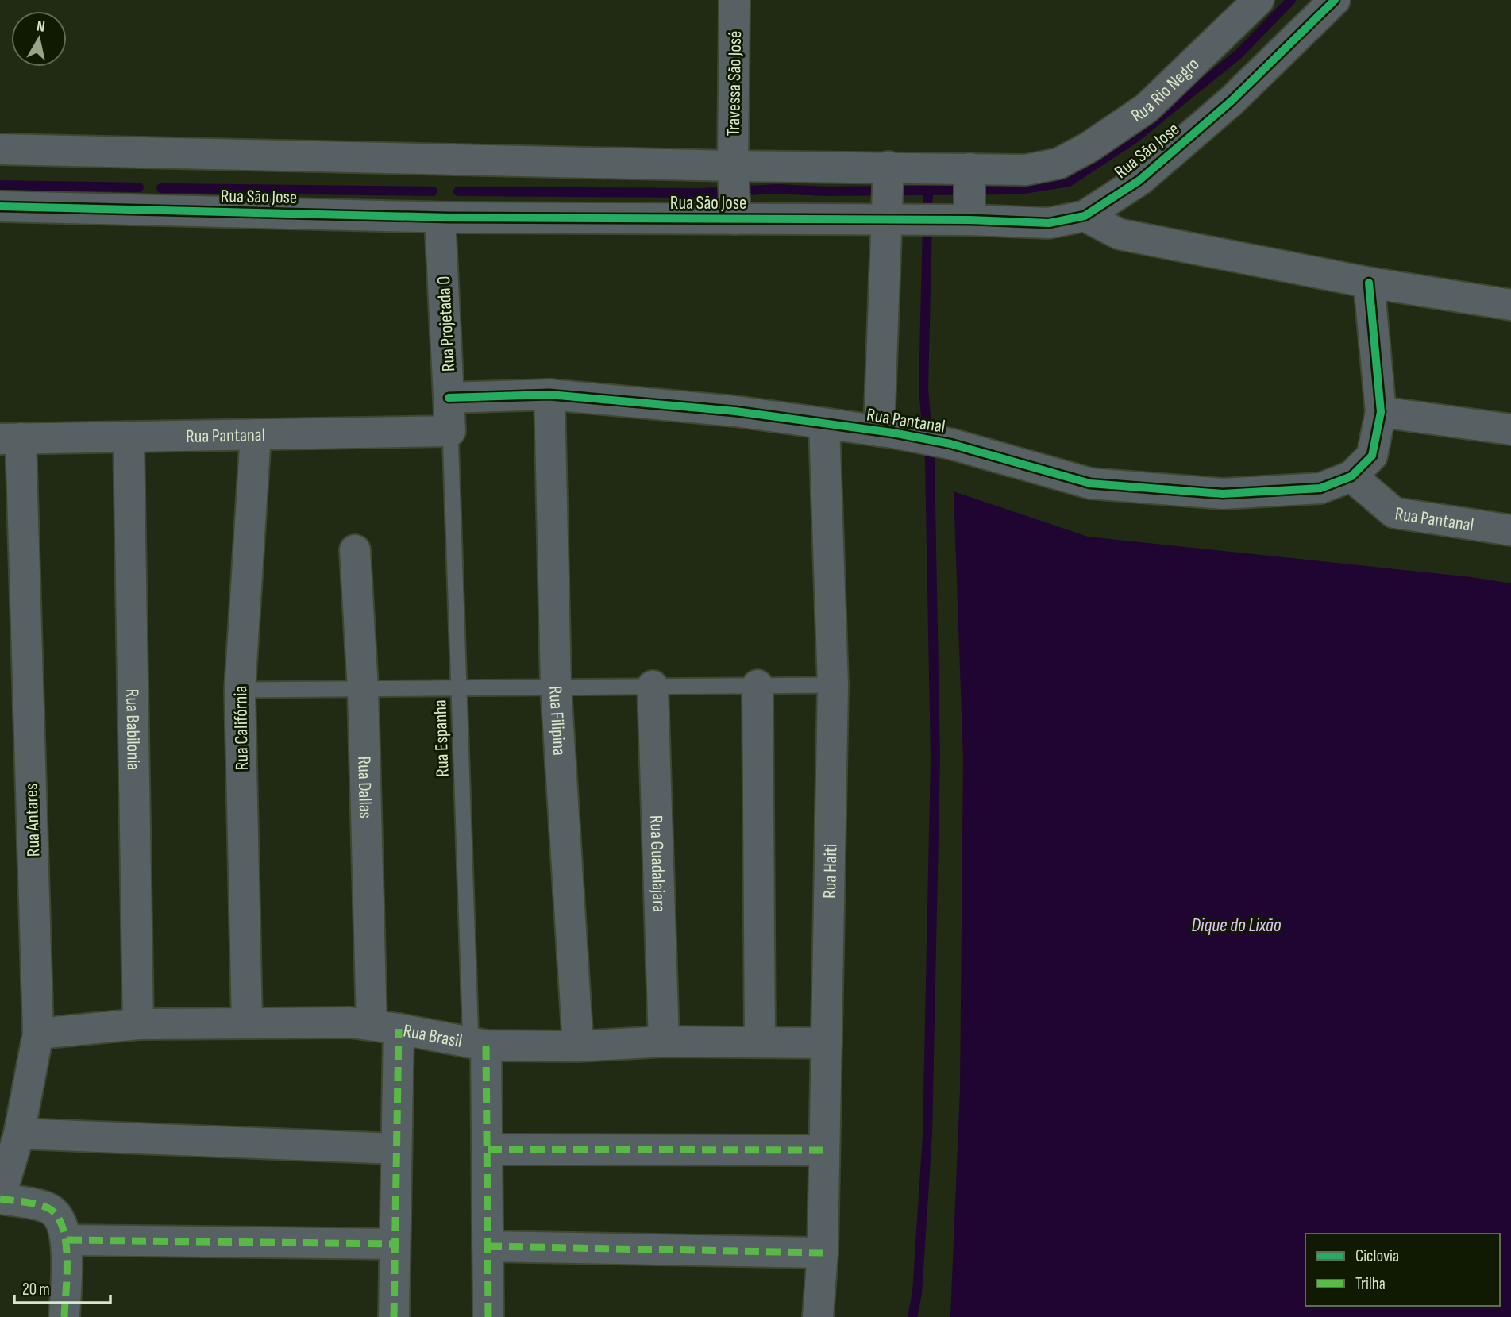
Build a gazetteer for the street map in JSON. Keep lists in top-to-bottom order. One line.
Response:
{"streets":{"street":["Travessa São José","Rua Rio Negro","Rua Sāo Jose","Rua Projetada O","Rua Pantanal","Rua Filipina","Rua Califórnia","Rua Babilonia","Rua Dallas","Rua Antares","Rua Guadalajara","Rua Haiti","Rua Brasil"],"lane":["Rua Espanha"]},"crossings":[["Travessa São José","Rua Sāo Jose"],["Rua Rio Negro","Rua Sāo Jose"],["Rua Sāo Jose","Rua Projetada O"],["Rua Projetada O","Rua Pantanal"],["Rua Projetada O","Rua Espanha"],["Rua Pantanal","Rua Filipina"],["Rua Pantanal","Rua Califórnia"],["Rua Pantanal","Rua Babilonia"],["Rua Pantanal","Rua Espanha"],["Rua Pantanal","Rua Antares"],["Rua Pantanal","Rua Haiti"],["Rua Filipina","Rua Brasil"],["Rua Califórnia","Rua Brasil"],["Rua Babilonia","Rua Brasil"],["Rua Espanha","Rua Brasil"],["Rua Dallas","Rua Brasil"],["Rua Antares","Rua Brasil"],["Rua Guadalajara","Rua Brasil"],["Rua Haiti","Rua Brasil"]],"water":["Dique do Lixão"],"legend":["Ciclovia","Trilha"],"scale_bar":"20 m","north":"top"}
